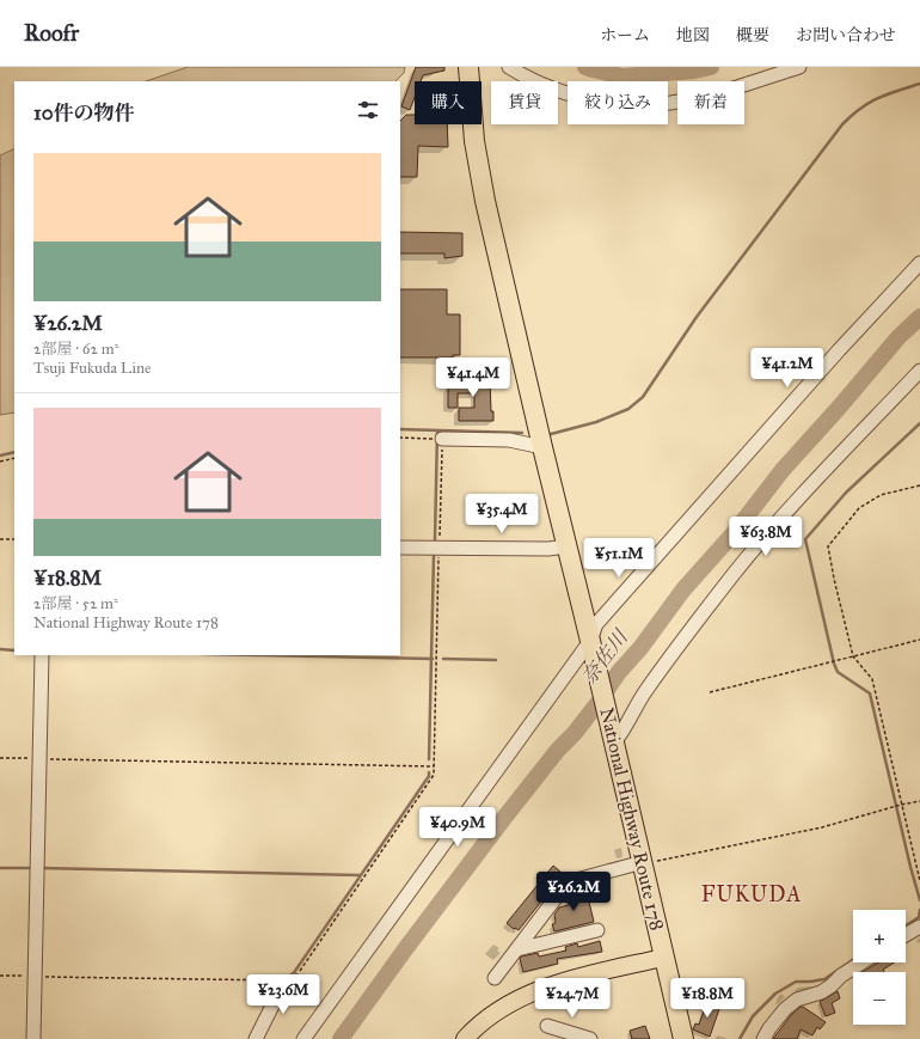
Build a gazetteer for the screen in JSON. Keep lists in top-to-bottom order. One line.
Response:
{"streets":{"highway":["National Highway Route 178"]},"districts":["FUKUDA"],"water":["奈佐川"],"page":{"header":"Roofr","nav":["ホーム","地図","概要","お問い合わせ"],"chip":["購入","賃貸","絞り込み","新着"],"heading":"10件の物件","list":[{"name":"¥26.2M","note":"2部屋 · 62 m² · Tsuji Fukuda Line"},{"name":"¥18.8M","note":"2部屋 · 52 m² · National Highway Route 178"}],"price":["¥41.2M","¥41.4M","¥35.4M","¥63.8M","¥51.1M","¥40.9M","¥26.2M","¥23.6M","¥24.7M","¥18.8M"],"map_buttons":["+","−"]}}
